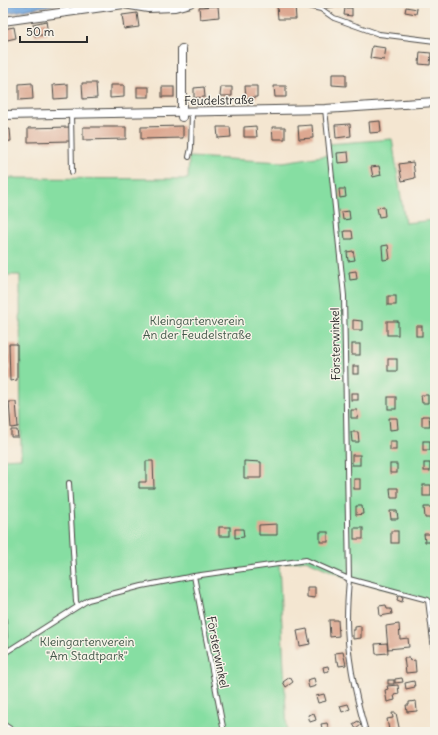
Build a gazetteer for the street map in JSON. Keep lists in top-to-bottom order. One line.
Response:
{"streets":{"street":["Feudelstraße"],"lane":["Försterwinkel"]},"crossings":[["Feudelstraße","Försterwinkel"]],"parks":["Kleingartenverein An der Feudelstraße","Kleingartenverein \"Am Stadtpark\""],"scale_bar":"50 m"}
